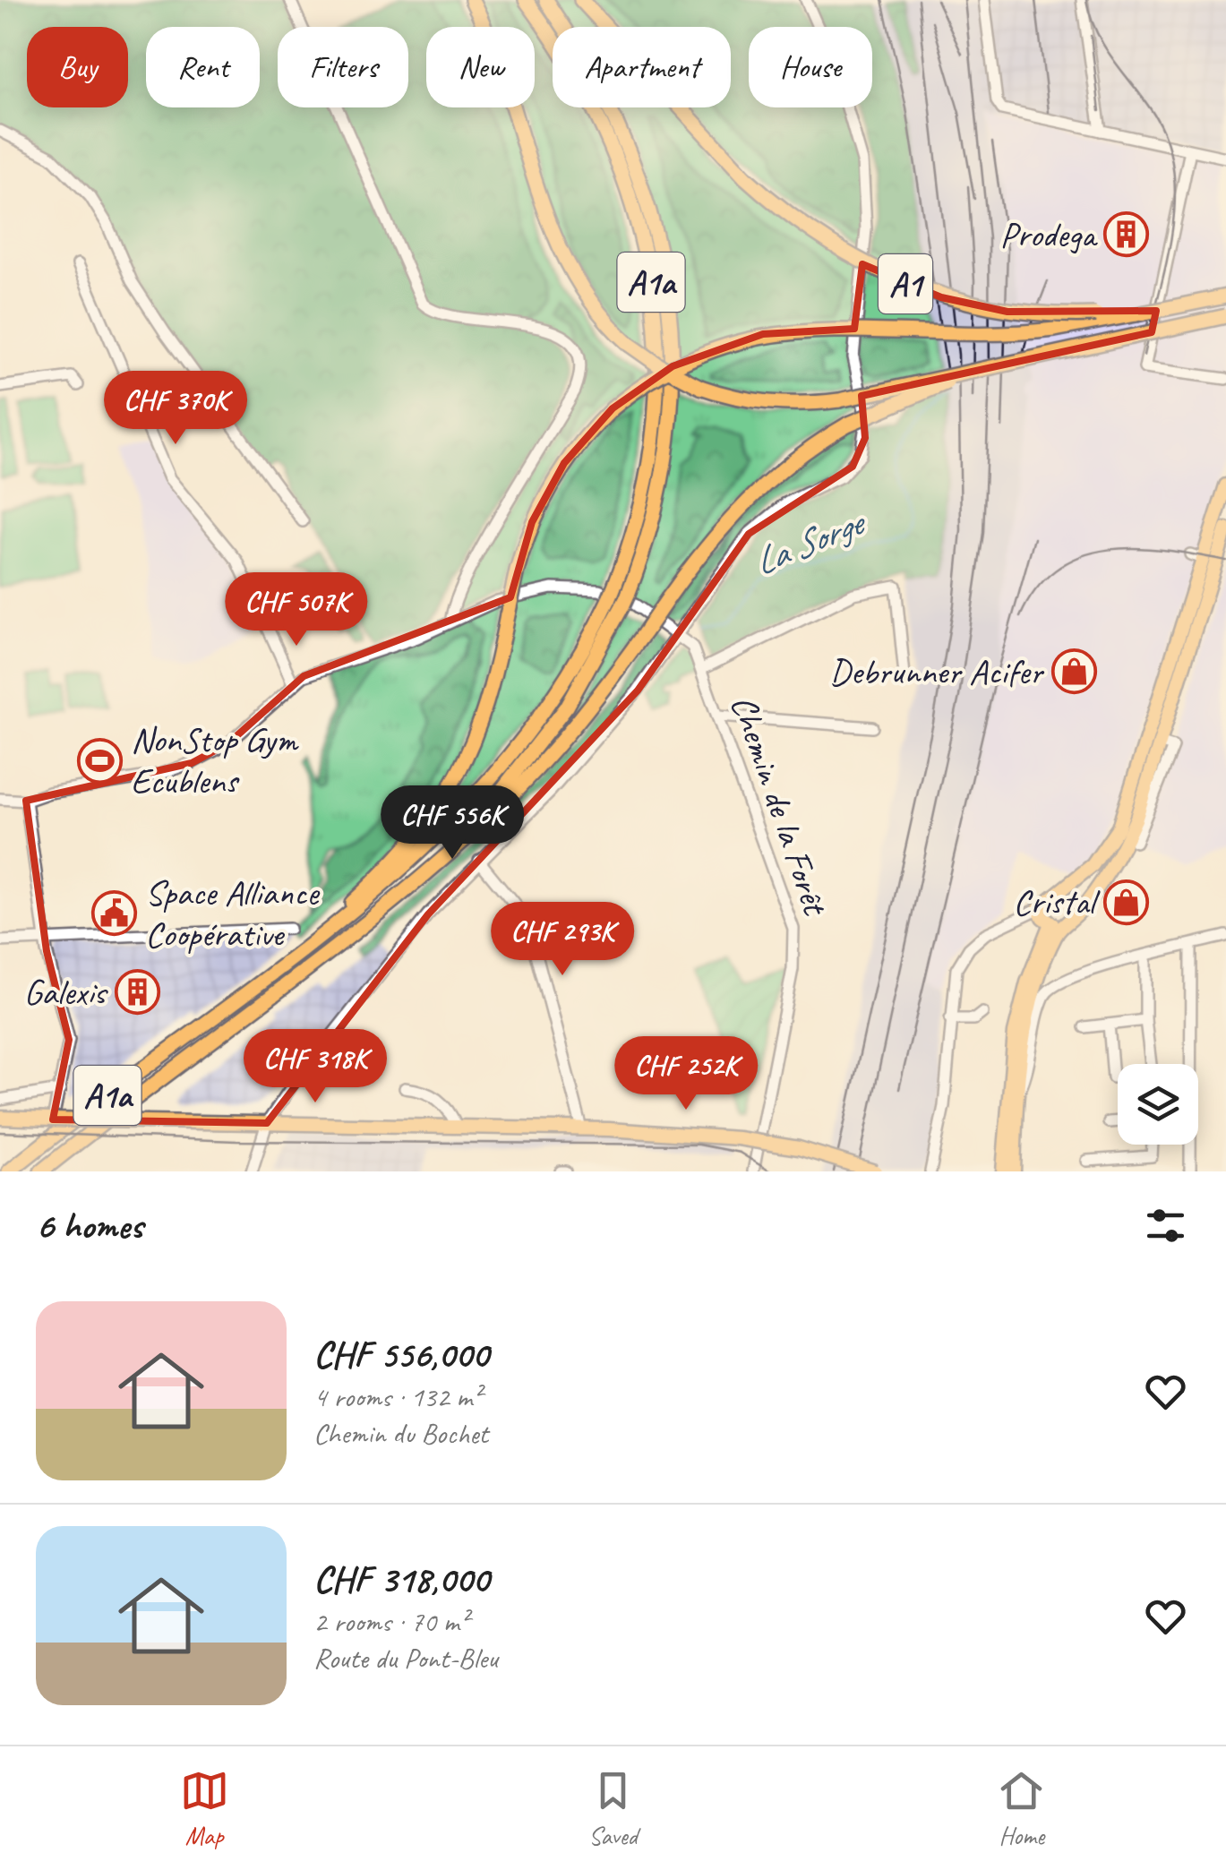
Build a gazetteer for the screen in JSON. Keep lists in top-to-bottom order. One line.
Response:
{"streets":{"highway":["A1a","A1"],"street":["Chemin de la Forêt"]},"crossings":[["A1a","A1"]],"water":["La Sorge"],"places":{"building":["Prodega","Galexis"],"shop":["Debrunner Acifer","Cristal"],"sports":["NonStop Gym Ecublens"],"public building":["Space Alliance Coopérative"]},"page":{"chip":["Buy","Rent","Filters","New","Apartment","House"],"price":["CHF 370K","CHF 507K","CHF 556K","CHF 293K","CHF 318K","CHF 252K"],"heading":"6 homes","list":[{"name":"CHF 556,000","note":"4 rooms · 132 m² · Chemin du Bochet"},{"name":"CHF 318,000","note":"2 rooms · 70 m² · Route du Pont-Bleu"}],"tabs":["Map","Saved","Home"]}}
